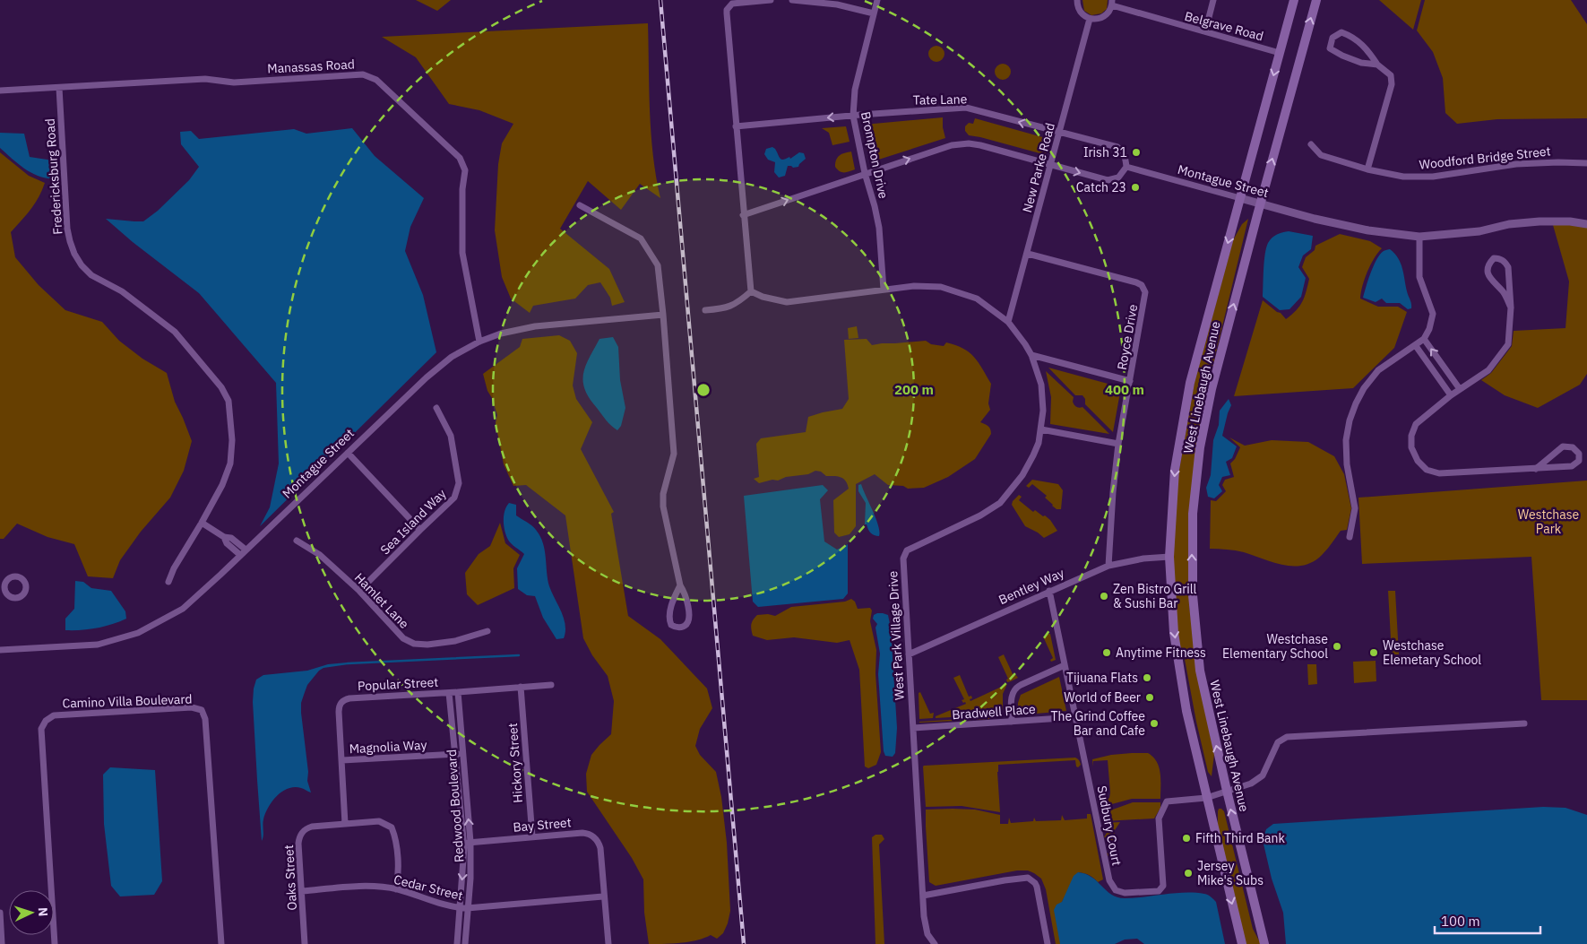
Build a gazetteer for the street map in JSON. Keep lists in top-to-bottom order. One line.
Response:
{"streets":{"main road":["West Linebaugh Avenue"],"street":["Belgrave Road","Manassas Road","Tate Lane","Brompton Drive","Woodford Bridge Street","New Parke Road","Fredericksburg Road","Montague Street","Royce Drive","Sea Island Way","Bentley Way","Hamlet Lane","West Park Village Drive","Popular Street","Camino Villa Boulevard","Bradwell Place","Magnolia Way","Hickory Street","Redwood Boulevard","Bay Street","Sudbury Court","Oaks Street","Cedar Street"]},"crossings":[["Belgrave Road","West Linebaugh Avenue"],["Manassas Road","Fredericksburg Road"],["Manassas Road","Montague Street"],["Tate Lane","Brompton Drive"],["Tate Lane","New Parke Road"],["Tate Lane","Montague Street"],["Brompton Drive","West Park Village Drive"],["New Parke Road","Royce Drive"],["New Parke Road","West Park Village Drive"],["Montague Street","West Linebaugh Avenue"],["Royce Drive","Bentley Way"],["West Linebaugh Avenue","Bentley Way"],["West Linebaugh Avenue","Sudbury Court"],["Sea Island Way","Hamlet Lane"],["Bentley Way","West Park Village Drive"],["Bentley Way","Sudbury Court"],["West Park Village Drive","Bradwell Place"],["Popular Street","Magnolia Way"],["Popular Street","Hickory Street"],["Popular Street","Redwood Boulevard"],["Popular Street","Oaks Street"],["Bradwell Place","Sudbury Court"],["Magnolia Way","Redwood Boulevard"],["Hickory Street","Bay Street"],["Redwood Boulevard","Bay Street"],["Redwood Boulevard","Cedar Street"],["Bay Street","Cedar Street"],["Oaks Street","Cedar Street"]],"parks":["Westchase Park"],"places":["Irish 31","Catch 23","Zen Bistro Grill & Sushi Bar","Westchase Elementary School","Anytime Fitness","Westchase Elemetary School","Tijuana Flats","World of Beer","The Grind Coffee Bar and Cafe","Fifth Third Bank","Jersey Mike's Subs"],"scale_bar":"100 m","north":"right","rings":["200 m","400 m"]}
